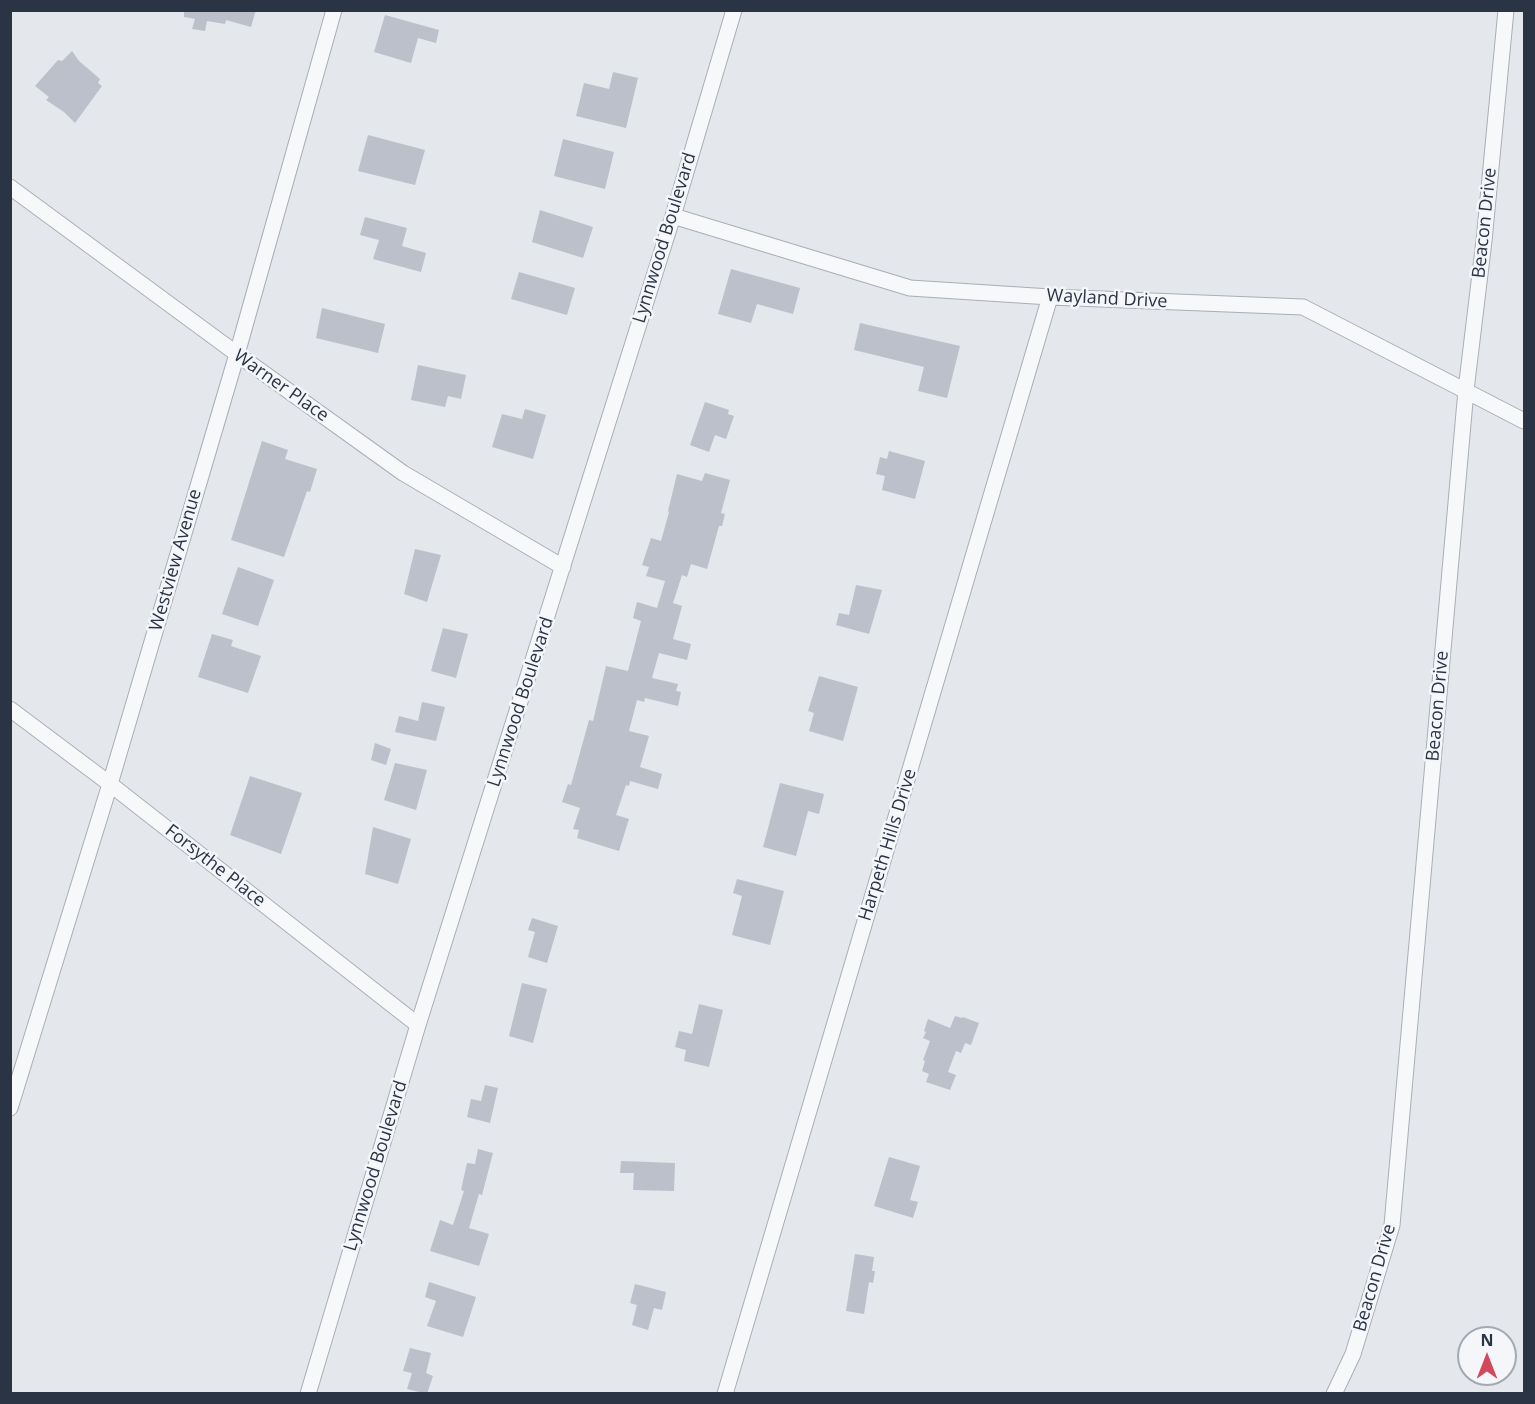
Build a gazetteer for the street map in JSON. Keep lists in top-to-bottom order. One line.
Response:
{"streets":{"street":["Beacon Drive","Lynnwood Boulevard","Wayland Drive","Warner Place","Westview Avenue","Harpeth Hills Drive","Forsythe Place"]},"crossings":[["Beacon Drive","Wayland Drive"],["Lynnwood Boulevard","Wayland Drive"],["Lynnwood Boulevard","Warner Place"],["Lynnwood Boulevard","Forsythe Place"],["Wayland Drive","Harpeth Hills Drive"],["Warner Place","Westview Avenue"],["Westview Avenue","Forsythe Place"]],"north":"top"}
